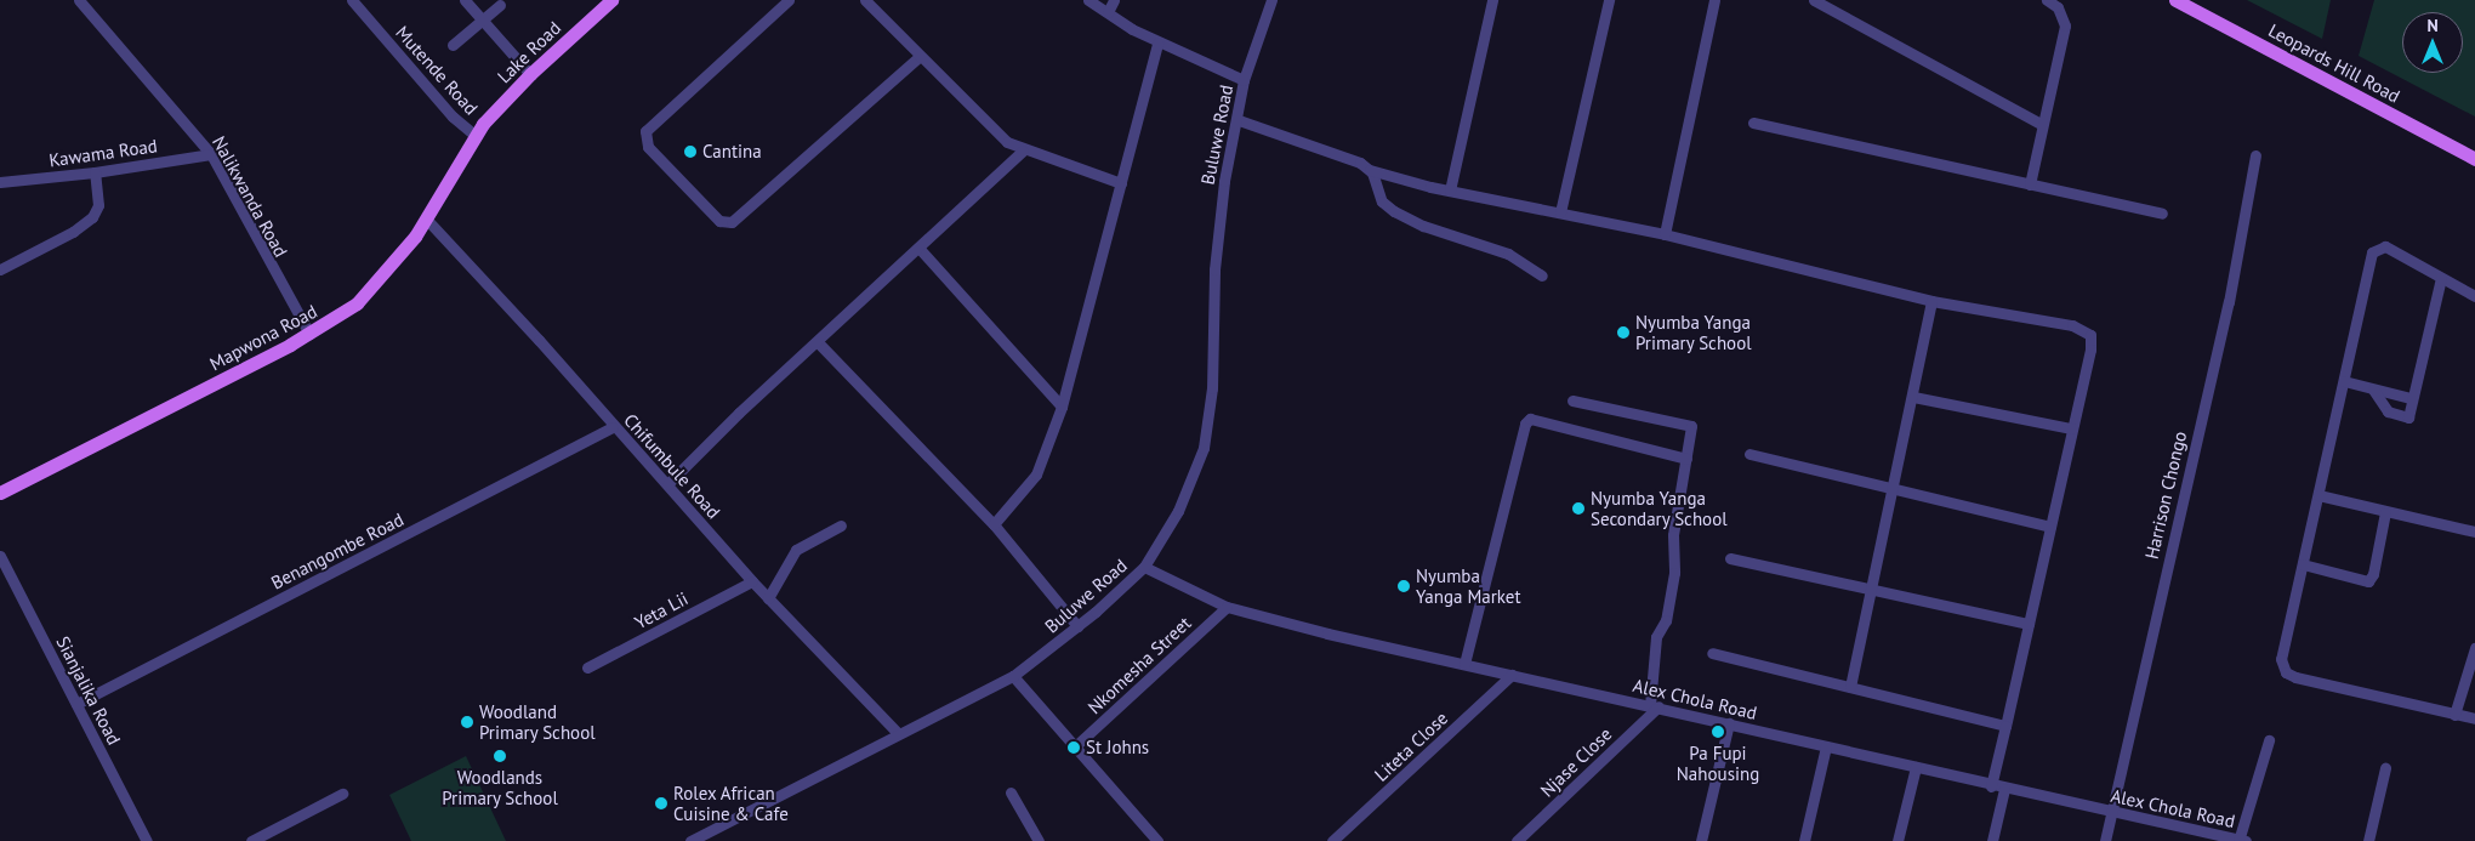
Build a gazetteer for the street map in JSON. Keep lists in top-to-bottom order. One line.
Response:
{"streets":{"main road":["Lake Road","Leopards Hill Road","Mapwona Road"],"street":["Mutende Road","Buluwe Road","Kawama Road","Nalikwanda Road","Chifumbule Road","Harrison Chongo","Benangombe Road","Yeta Lii","Nkomesha Street","Sianjalika Road","Alex Chola Road","Liteta Close","Njase Close"]},"crossings":[["Lake Road","Mutende Road"],["Lake Road","Mapwona Road"],["Mutende Road","Mapwona Road"],["Buluwe Road","Chifumbule Road"],["Buluwe Road","Alex Chola Road"],["Kawama Road","Nalikwanda Road"],["Nalikwanda Road","Mapwona Road"],["Mapwona Road","Chifumbule Road"],["Chifumbule Road","Benangombe Road"],["Chifumbule Road","Yeta Lii"],["Harrison Chongo","Alex Chola Road"],["Benangombe Road","Sianjalika Road"],["Nkomesha Street","Alex Chola Road"],["Alex Chola Road","Liteta Close"],["Alex Chola Road","Njase Close"]],"places":["Cantina","Nyumba Yanga Primary School","Nyumba Yanga Secondary School","Nyumba Yanga Market","Woodland Primary School","Pa Fupi Nahousing","St Johns","Woodlands Primary School","Rolex African Cuisine & Cafe"],"north":"top"}
